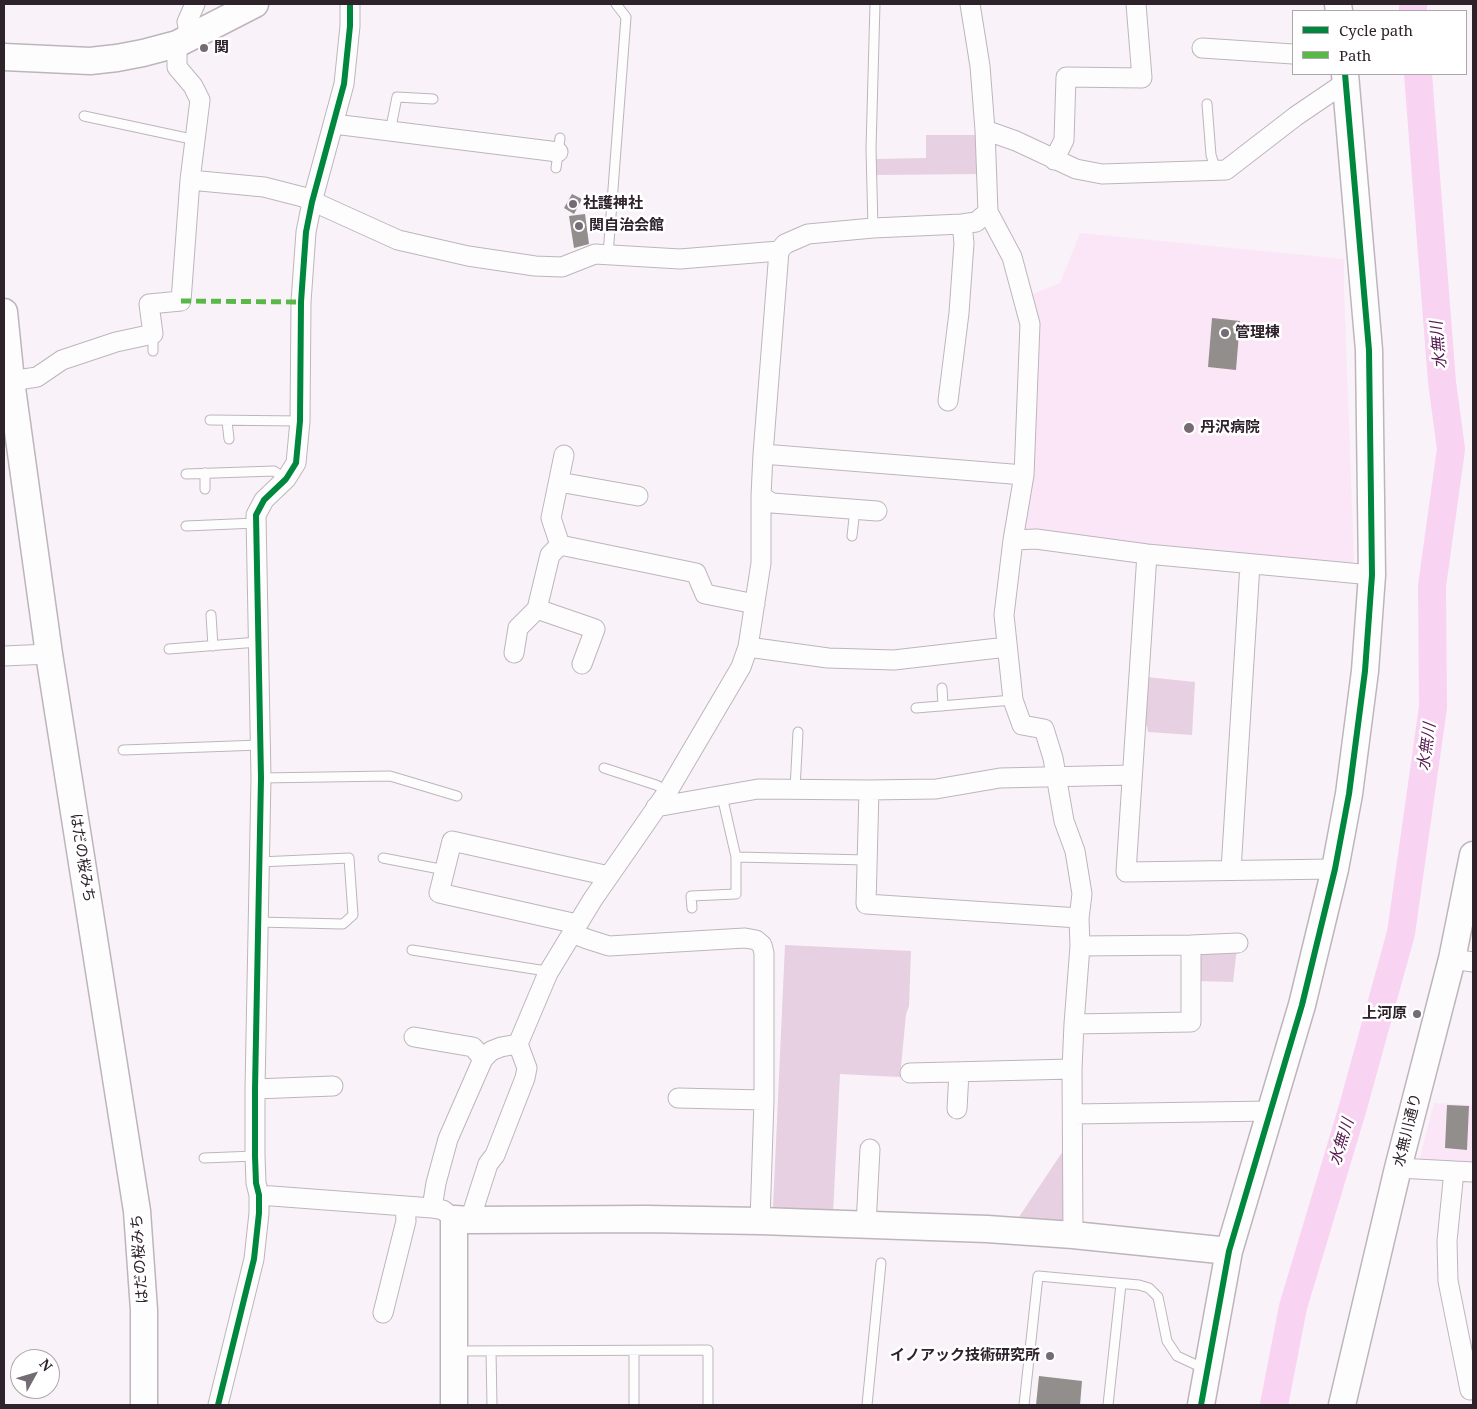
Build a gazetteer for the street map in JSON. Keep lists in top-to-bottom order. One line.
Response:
{"streets":{"street":["はだの桜みち","水無川通り"]},"water":["水無川"],"places":["関","社護神社","関自治会館","管理棟","丹沢病院","上河原","イノアック技術研究所"],"legend":["Cycle path","Path"],"north":"top right"}
